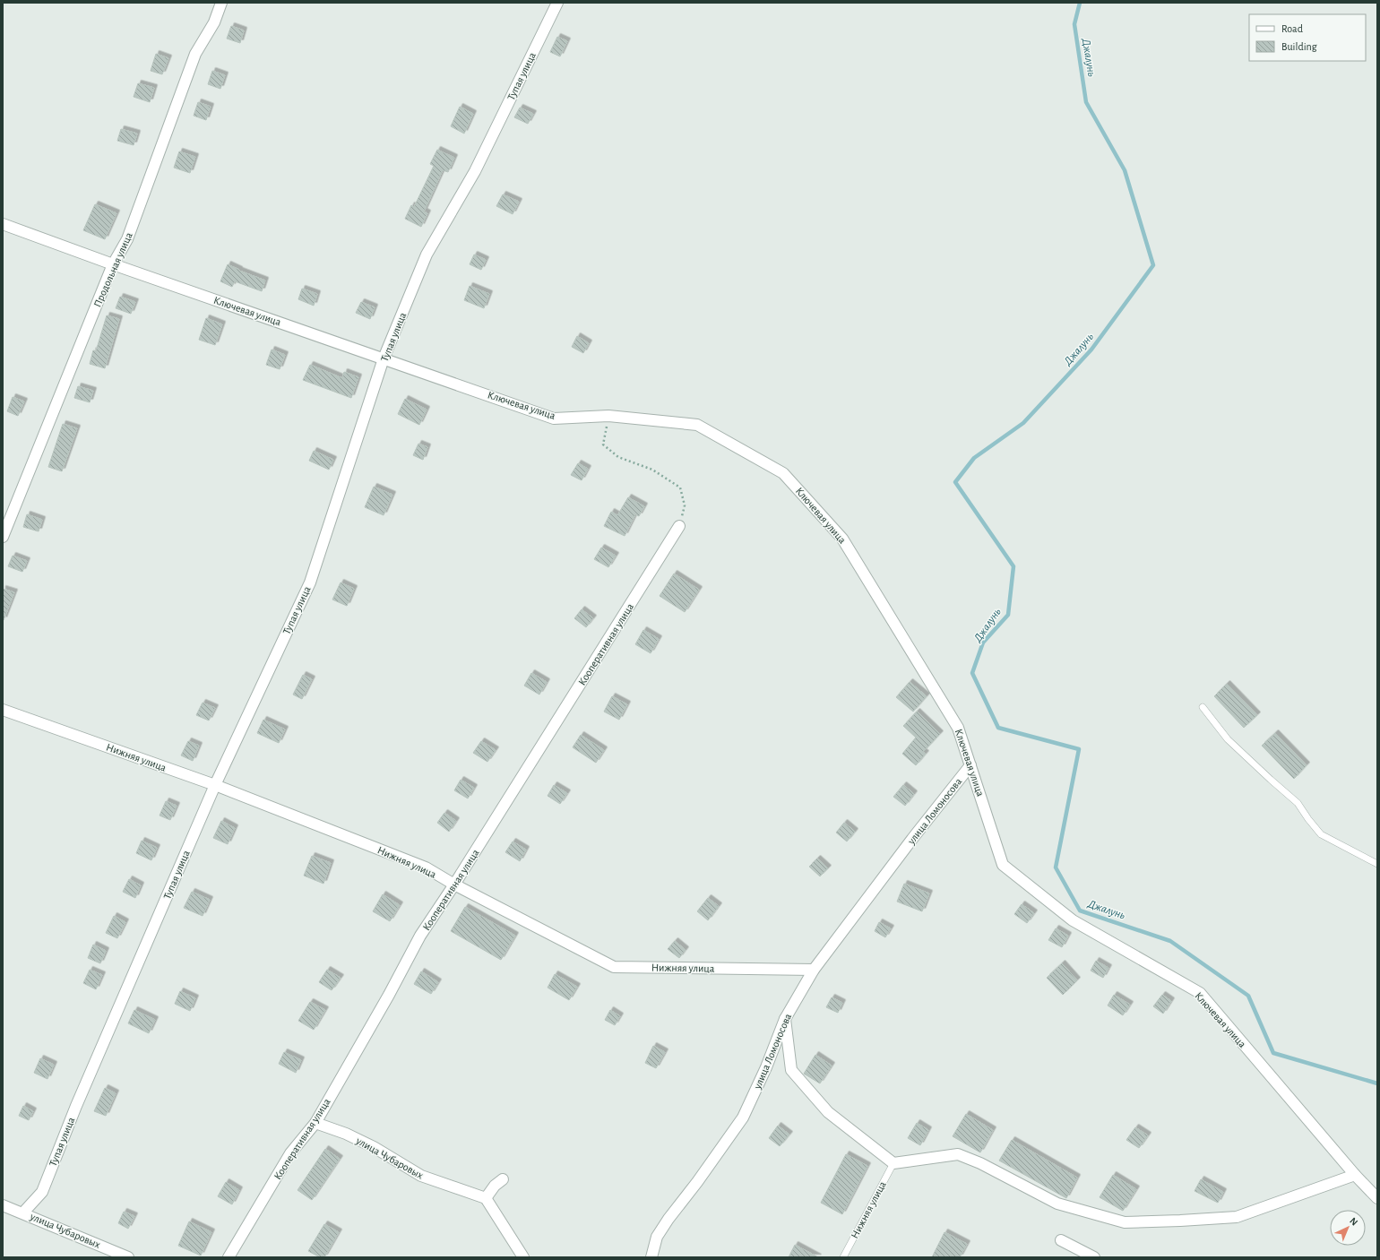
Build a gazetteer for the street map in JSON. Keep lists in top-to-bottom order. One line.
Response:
{"streets":{"street":["Тупая улица","Продольная улица","Ключевая улица","Кооперативная улица","Нижняя улица","улица Ломоносова","улица Чубаровых"]},"crossings":[["Тупая улица","Ключевая улица"],["Тупая улица","Нижняя улица"],["Тупая улица","улица Чубаровых"],["Продольная улица","Ключевая улица"],["Ключевая улица","улица Ломоносова"],["Кооперативная улица","Нижняя улица"],["Кооперативная улица","улица Чубаровых"],["Нижняя улица","улица Ломоносова"]],"water":["Джалунь"],"legend":["Road","Building"],"north":"top right"}
